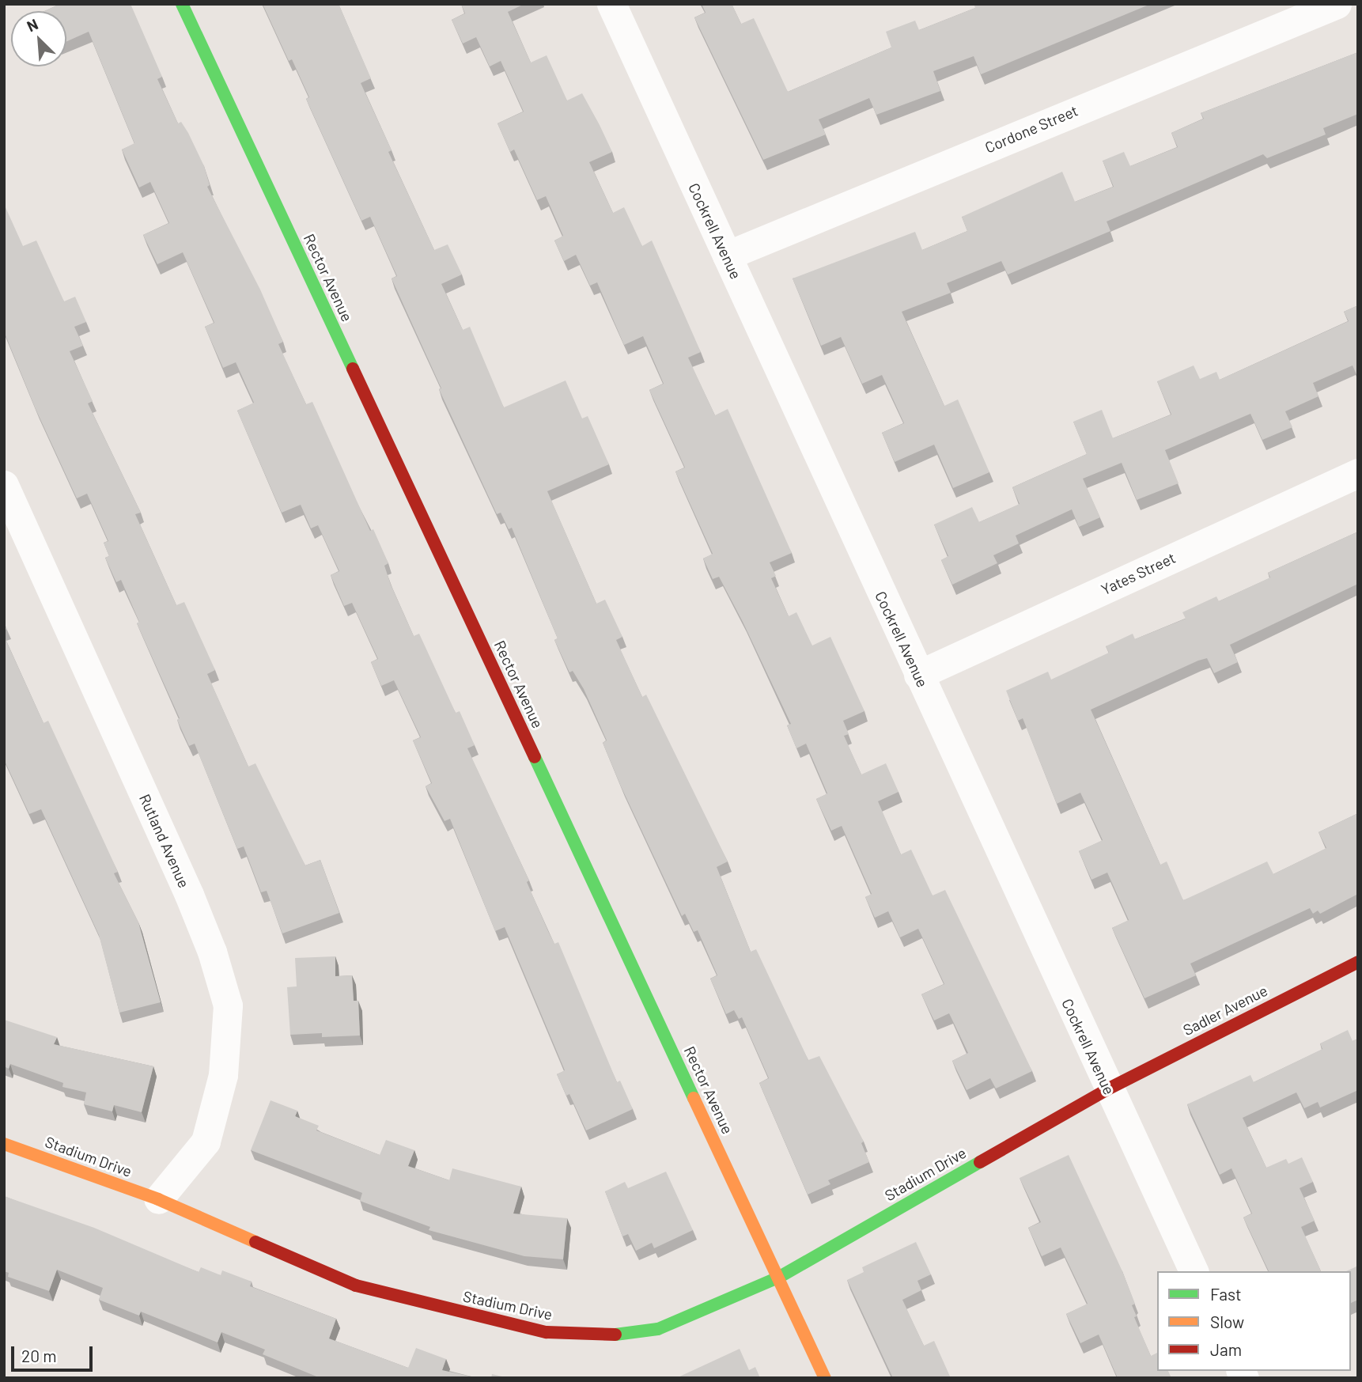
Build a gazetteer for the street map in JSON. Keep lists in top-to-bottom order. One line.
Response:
{"streets":{"street":["Cordone Street","Cockrell Avenue","Rector Avenue","Yates Street","Rutland Avenue","Sadler Avenue","Stadium Drive"]},"crossings":[["Cordone Street","Cockrell Avenue"],["Cockrell Avenue","Yates Street"],["Cockrell Avenue","Sadler Avenue"],["Cockrell Avenue","Stadium Drive"],["Rector Avenue","Stadium Drive"],["Rutland Avenue","Stadium Drive"],["Sadler Avenue","Stadium Drive"]],"legend":["Fast","Slow","Jam"],"scale_bar":"20 m","north":"top left"}
